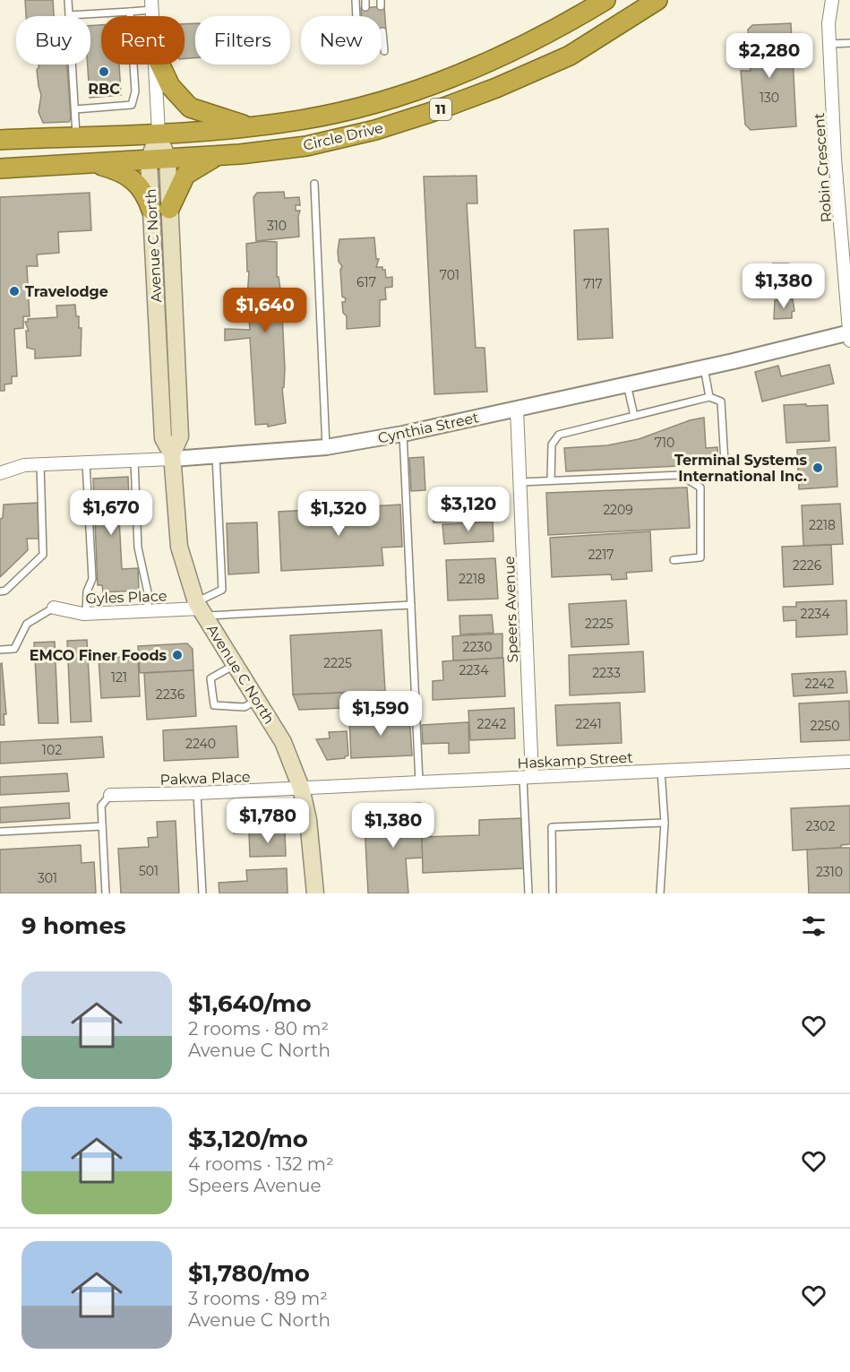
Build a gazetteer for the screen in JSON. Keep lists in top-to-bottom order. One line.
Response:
{"streets":{"highway":["11","Circle Drive"],"main road":["Avenue C North"],"street":["Robin Crescent","Cynthia Street","Gyles Place","Speers Avenue","Haskamp Street","Pakwa Place"]},"crossings":[["Circle Drive","Avenue C North"],["Robin Crescent","Cynthia Street"],["Avenue C North","Cynthia Street"],["Avenue C North","Gyles Place"],["Avenue C North","Haskamp Street"],["Avenue C North","Pakwa Place"],["Cynthia Street","Speers Avenue"],["Speers Avenue","Haskamp Street"],["Haskamp Street","Pakwa Place"]],"places":["RBC","Travelodge","Terminal Systems International Inc.","EMCO Finer Foods"],"house_numbers":["130","310","701","617","717","710","2209","2218","2217","2226","2218","2234","2225","2230","2225","2234","2233","121","2242","2236","2242","2241","2250","2240","102","2302","501","2310","301"],"page":{"chip":["Buy","Rent","Filters","New"],"price":["$2,280","$1,380","$1,640","$3,120","$1,670","$1,320","$1,590","$1,780","$1,380"],"heading":"9 homes","list":[{"name":"$1,640/mo","note":"2 rooms · 80 m² · Avenue C North"},{"name":"$3,120/mo","note":"4 rooms · 132 m² · Speers Avenue"},{"name":"$1,780/mo","note":"3 rooms · 89 m² · Avenue C North"}]}}
